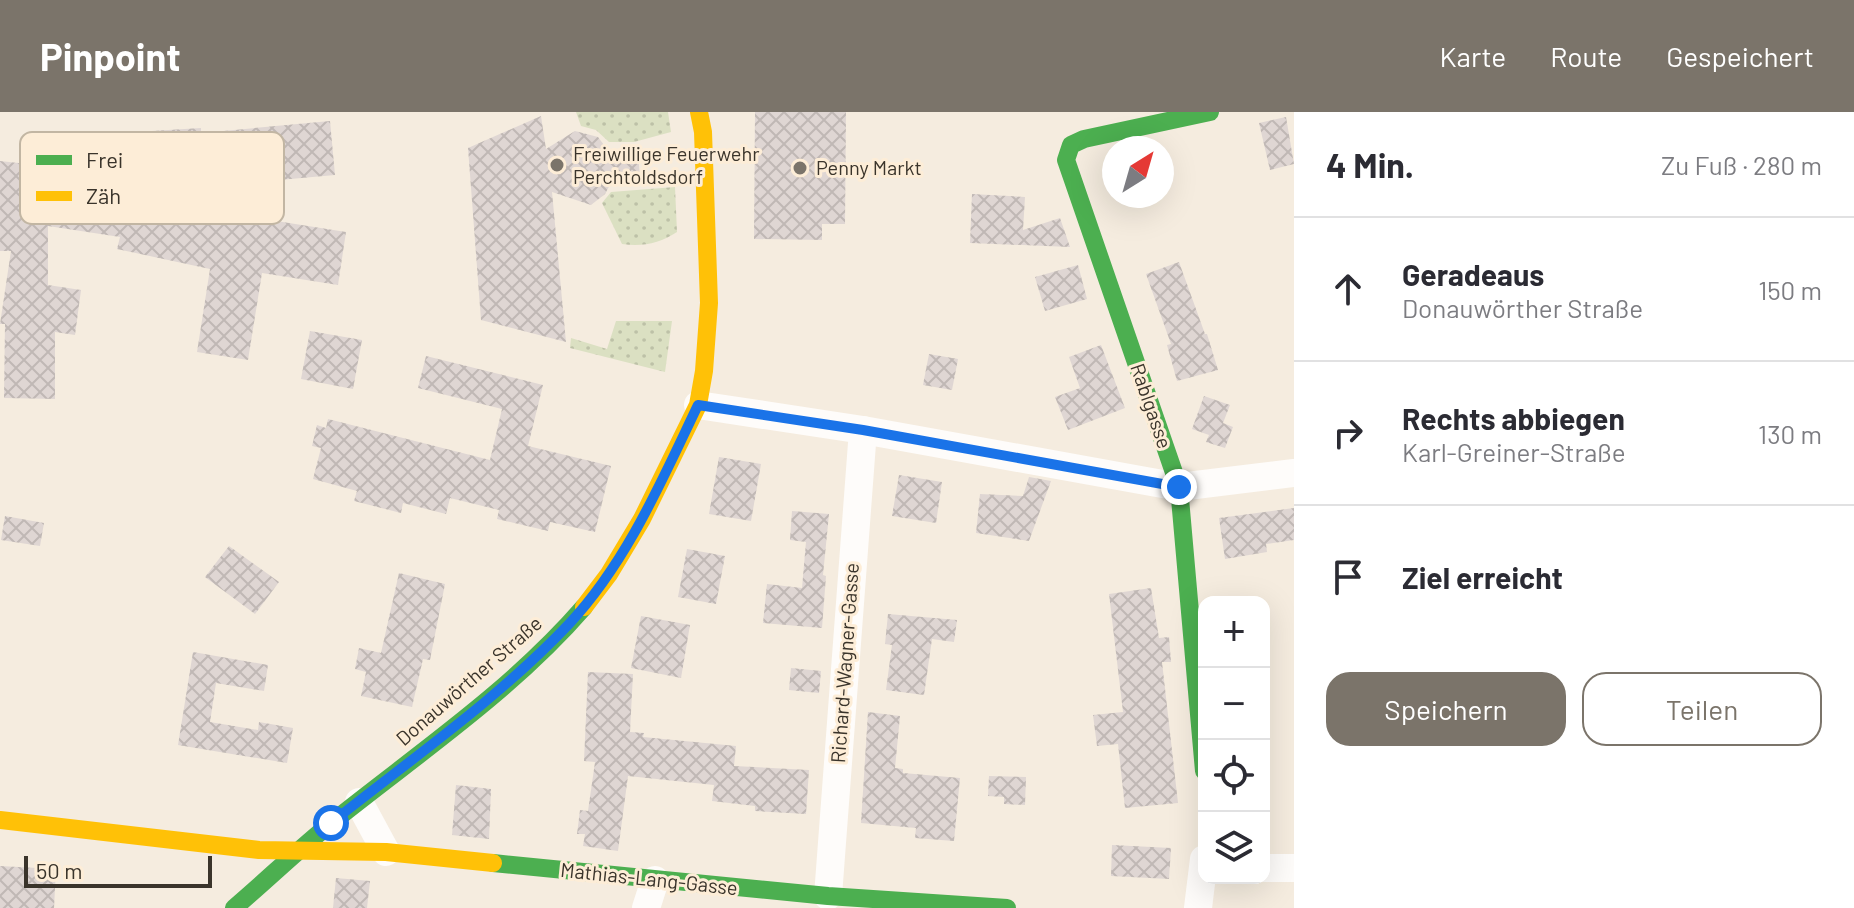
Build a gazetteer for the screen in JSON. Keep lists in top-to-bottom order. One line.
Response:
{"streets":{"street":["Rablgasse","Richard-Wagner-Gasse","Donauwörther Straße","Mathias-Lang-Gasse"]},"crossings":[["Richard-Wagner-Gasse","Mathias-Lang-Gasse"],["Donauwörther Straße","Mathias-Lang-Gasse"]],"places":["Freiwillige Feuerwehr Perchtoldsdorf","Penny Markt"],"legend":["Frei","Zäh"],"scale_bar":"50 m","north":"top right","page":{"header":"Pinpoint","nav":["Karte","Route","Gespeichert"],"heading":["4 Min.","Zu Fuß · 280 m"],"list":[["Geradeaus","Donauwörther Straße","150 m"],["Rechts abbiegen","Karl-Greiner-Straße","130 m"],"Ziel erreicht"],"map_buttons":["+","−"],"buttons":["Speichern","Teilen"],"scale":"50 m"}}
